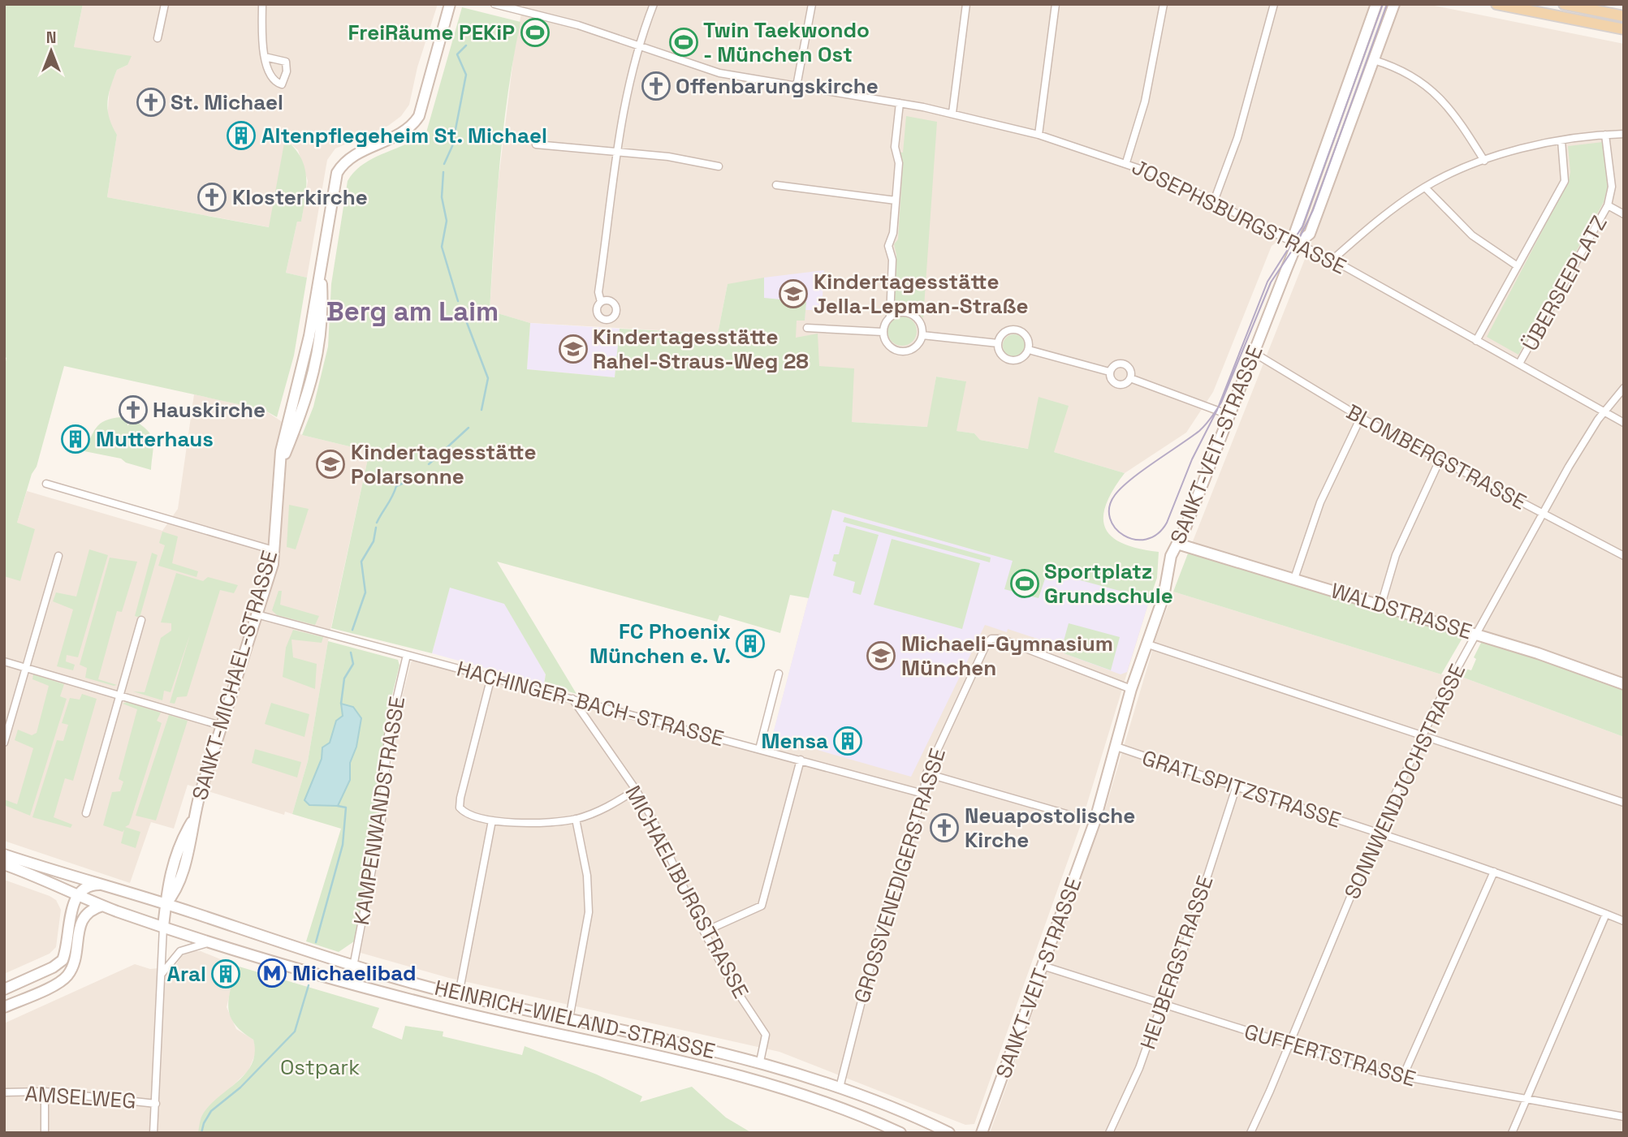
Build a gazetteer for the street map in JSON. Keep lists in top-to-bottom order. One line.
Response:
{"streets":{"street":["JOSEPHSBURGSTRASSE","ÜBERSEEPLATZ","SANKT-VEIT-STRASSE","BLOMBERGSTRASSE","WALDSTRASSE","SANKT-MICHAEL-STRASSE","HACHINGER-BACH-STRASSE","SONNWENDJOCHSTRASSE","GRATLSPITZSTRASSE","KAMPENWANDSTRASSE","GROSSVENEDIGERSTRASSE","MICHAELIBURGSTRASSE","HEUBERGSTRASSE","HEINRICH-WIELAND-STRASSE","GUFFERTSTRASSE","AMSELWEG"]},"crossings":[["JOSEPHSBURGSTRASSE","ÜBERSEEPLATZ"],["JOSEPHSBURGSTRASSE","SANKT-VEIT-STRASSE"],["JOSEPHSBURGSTRASSE","SONNWENDJOCHSTRASSE"],["SANKT-VEIT-STRASSE","BLOMBERGSTRASSE"],["SANKT-VEIT-STRASSE","WALDSTRASSE"],["SANKT-VEIT-STRASSE","GRATLSPITZSTRASSE"],["SANKT-VEIT-STRASSE","GROSSVENEDIGERSTRASSE"],["SANKT-VEIT-STRASSE","GUFFERTSTRASSE"],["BLOMBERGSTRASSE","SONNWENDJOCHSTRASSE"],["WALDSTRASSE","SONNWENDJOCHSTRASSE"],["SANKT-MICHAEL-STRASSE","HACHINGER-BACH-STRASSE"],["SANKT-MICHAEL-STRASSE","HEINRICH-WIELAND-STRASSE"],["HACHINGER-BACH-STRASSE","KAMPENWANDSTRASSE"],["HACHINGER-BACH-STRASSE","GROSSVENEDIGERSTRASSE"],["HACHINGER-BACH-STRASSE","MICHAELIBURGSTRASSE"],["SONNWENDJOCHSTRASSE","GRATLSPITZSTRASSE"],["SONNWENDJOCHSTRASSE","GUFFERTSTRASSE"],["GRATLSPITZSTRASSE","HEUBERGSTRASSE"],["KAMPENWANDSTRASSE","HEINRICH-WIELAND-STRASSE"],["GROSSVENEDIGERSTRASSE","HEINRICH-WIELAND-STRASSE"],["MICHAELIBURGSTRASSE","HEINRICH-WIELAND-STRASSE"],["HEUBERGSTRASSE","GUFFERTSTRASSE"]],"districts":["Berg am Laim"],"parks":["Ostpark"],"places":{"sports":["FreiRäume PEKiP","Twin Taekwondo - München Ost","Sportplatz Grundschule"],"church":["Offenbarungskirche","St. Michael","Klosterkirche","Hauskirche","Neuapostolische Kirche"],"building":["Altenpflegeheim St. Michael","Mutterhaus","FC Phoenix München e. V.","Mensa","Aral"],"school or university":["Kindertagesstätte Jella-Lepman-Straße","Kindertagesstätte Rahel-Straus-Weg 28","Kindertagesstätte Polarsonne","Michaeli-Gymnasium München"],"metro station":["Michaelibad"]},"north":"top"}
